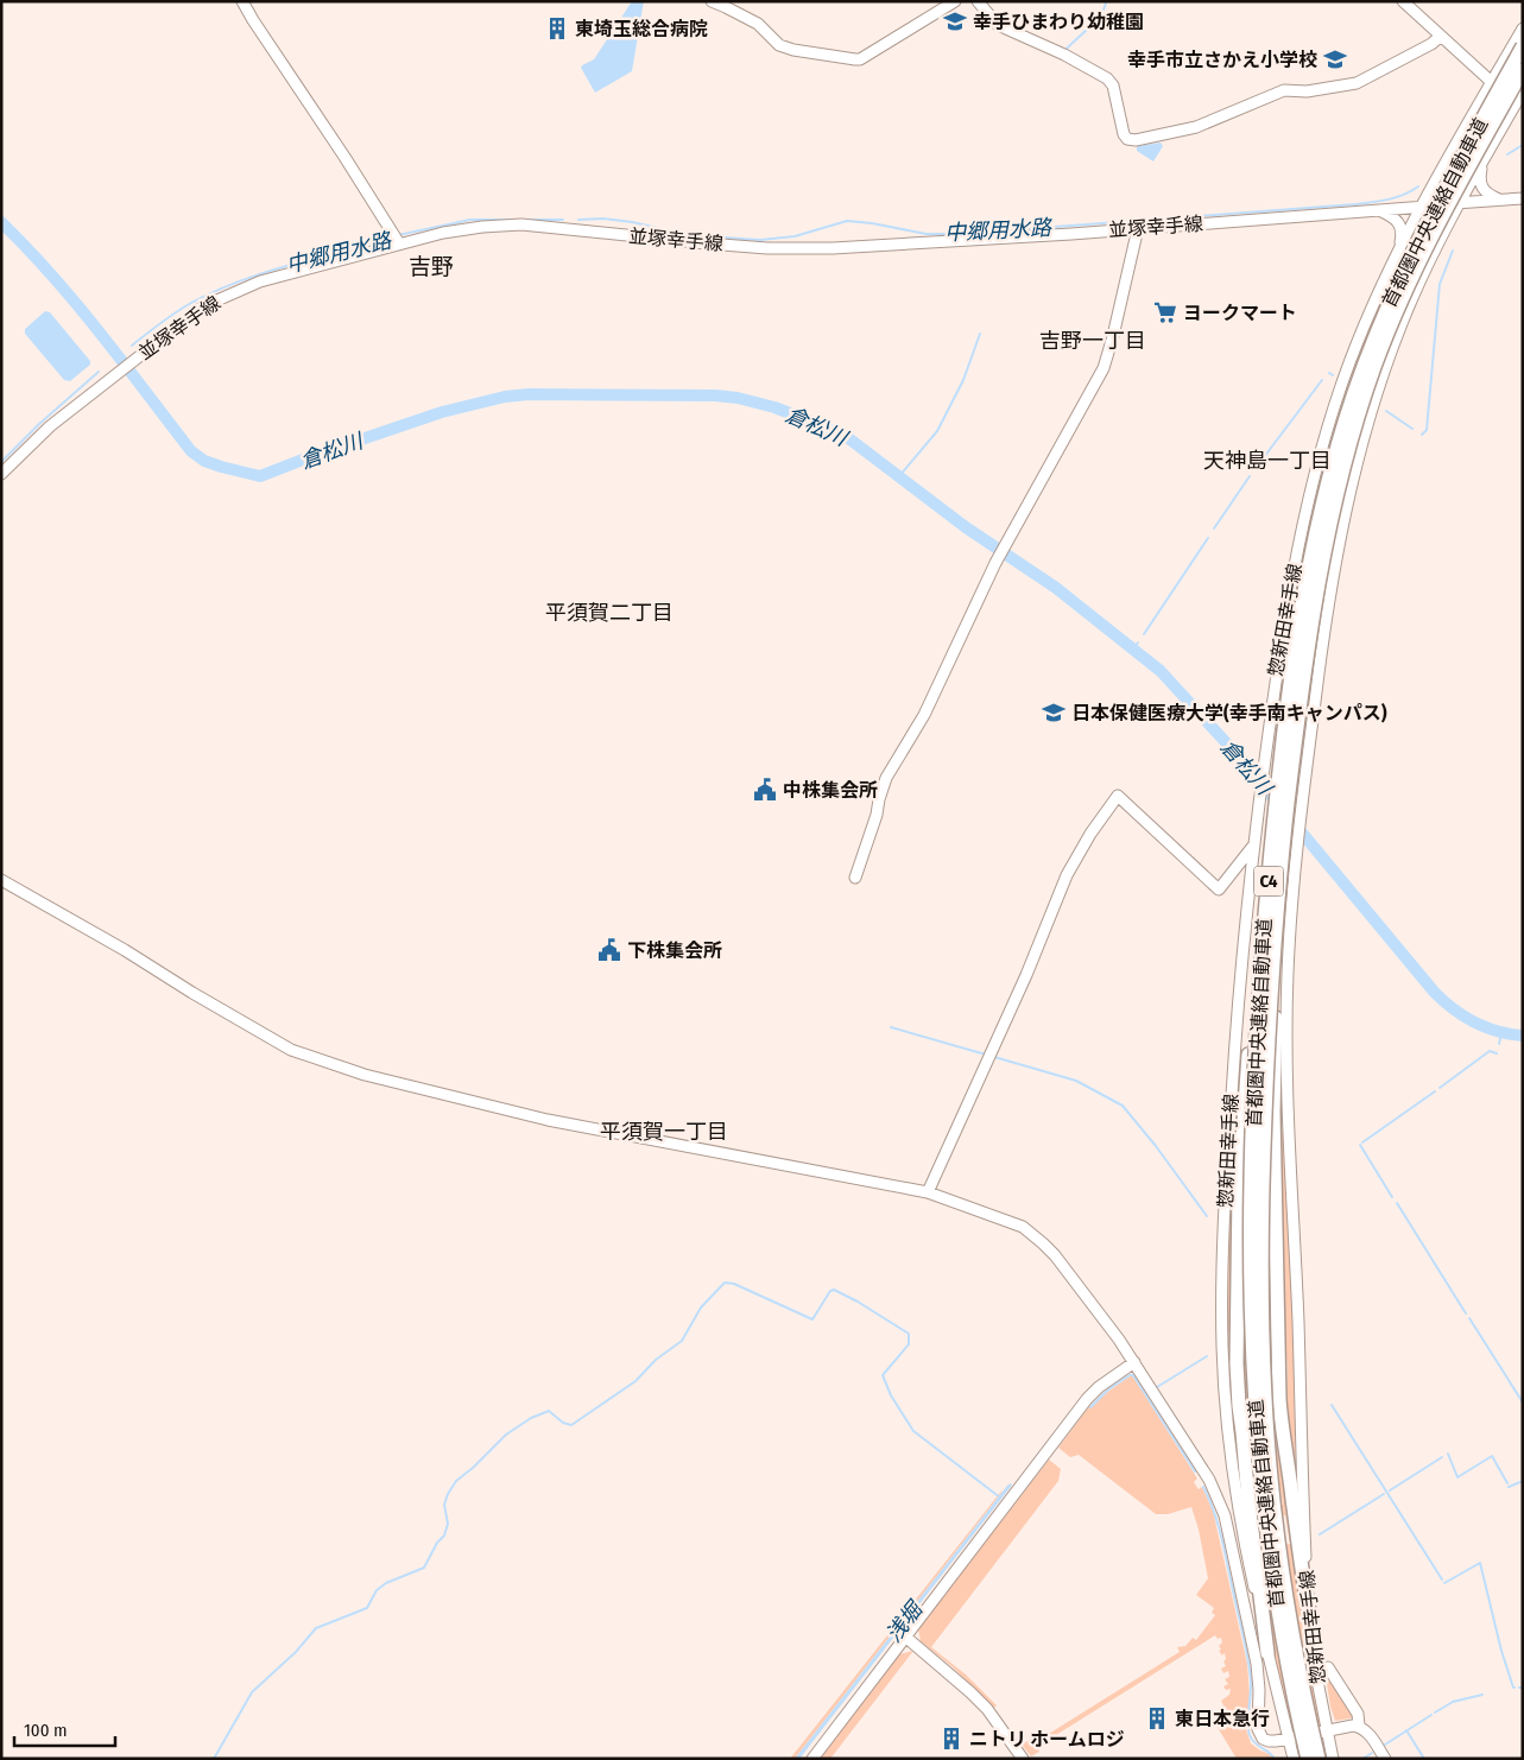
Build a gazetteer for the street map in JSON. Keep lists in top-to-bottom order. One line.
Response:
{"streets":{"highway":["首都圏中央連絡自動車道","C4"],"street":["並塚幸手線","惣新田幸手線"]},"crossings":[["並塚幸手線","惣新田幸手線"]],"districts":["吉野","吉野一丁目","天神島一丁目","平須賀二丁目","平須賀一丁目"],"water":["中郷用水路","倉松川","浅堀"],"places":{"school or university":["幸手ひまわり幼稚園","幸手市立さかえ小学校","日本保健医療大学(幸手南キャンパス)"],"building":["東埼玉総合病院","東日本急行","ニトリ ホームロジ"],"supermarket":["ヨークマート"],"public building":["中株集会所","下株集会所"]},"scale_bar":"100 m"}
